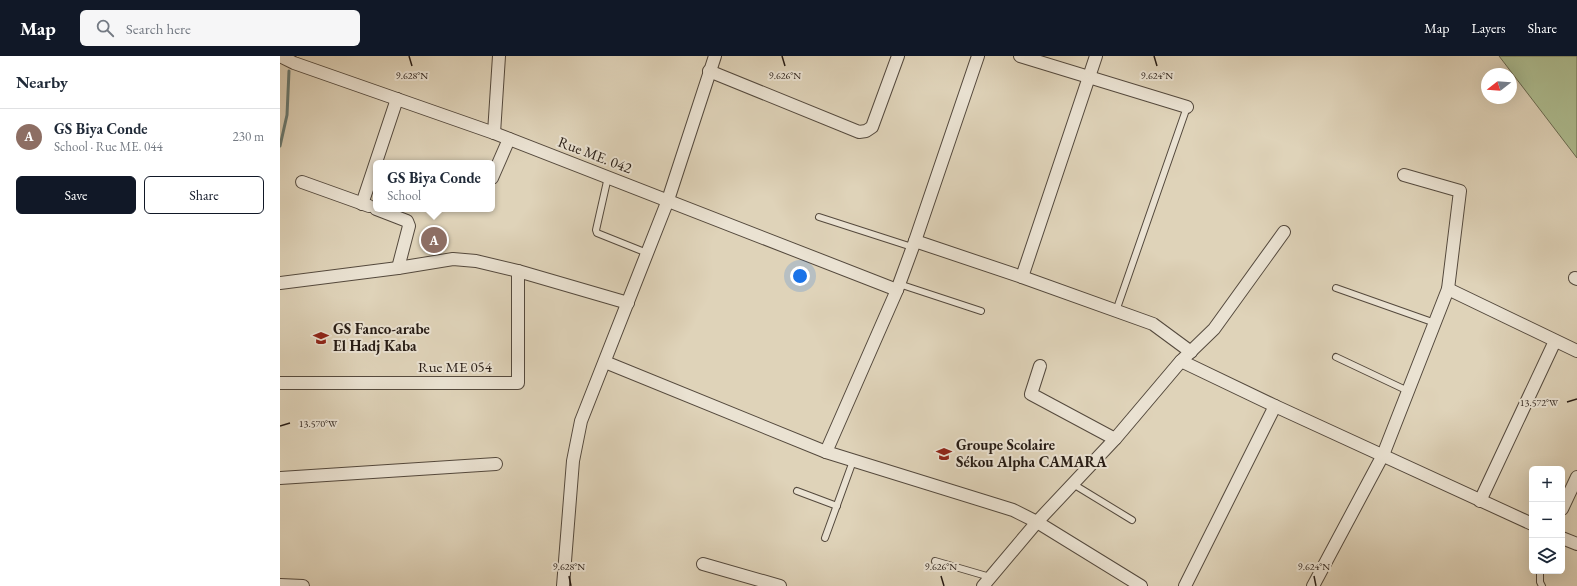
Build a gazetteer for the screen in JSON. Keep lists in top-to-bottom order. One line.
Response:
{"streets":{"street":["Rue ME. 042","Rue ME 054"]},"places":{"school or university":["GS Fanco-arabe El Hadj Kaba","Groupe Scolaire Sékou Alpha CAMARA"]},"north":"left","page":{"header":"Map","search":"Search here","nav":["Map","Layers","Share"],"heading":"Nearby","list":[{"mark":"A","name":"GS Biya Conde","note":"School · Rue ME. 044","value":"230 m"}],"popup":["GS Biya Conde","School"],"buttons":["Save","Share"],"pins":"A","map_buttons":["+","−"]},"coordinates":["9.628°N","9.626°N","9.624°N","13.572°W","13.570°W"]}
